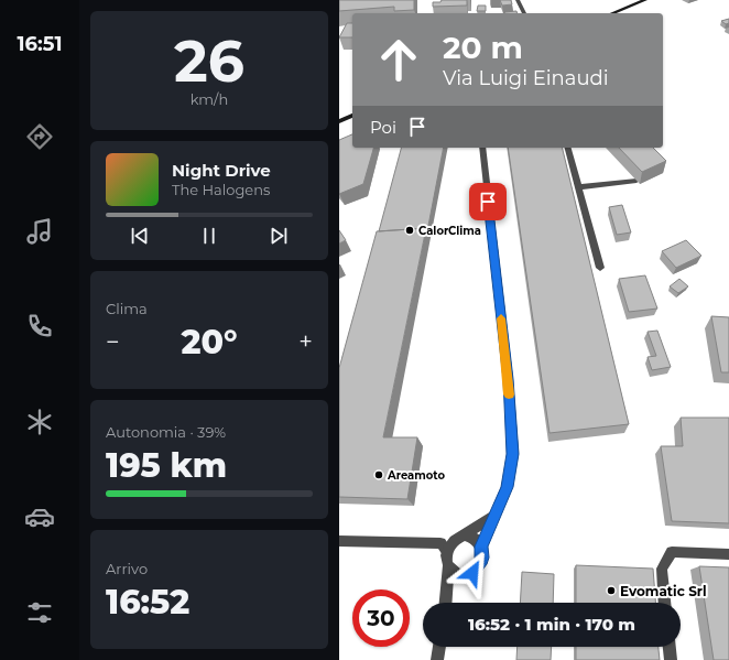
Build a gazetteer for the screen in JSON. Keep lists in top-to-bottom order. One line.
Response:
{"places":["CalorClima","Areamoto","Evomatic Srl"],"page":{"tabs":"16:51","tile":[["26","km/h"],"Clima",["Autonomia · 39%","195 km"],["Arrivo","16:52"]],"turn":["20 m","Via Luigi Einaudi"],"then":"Poi","song":["Night Drive","The Halogens"],"heat":["−","20°","+"],"limit":"30","trip":"16:52 · 1 min · 170 m"}}
